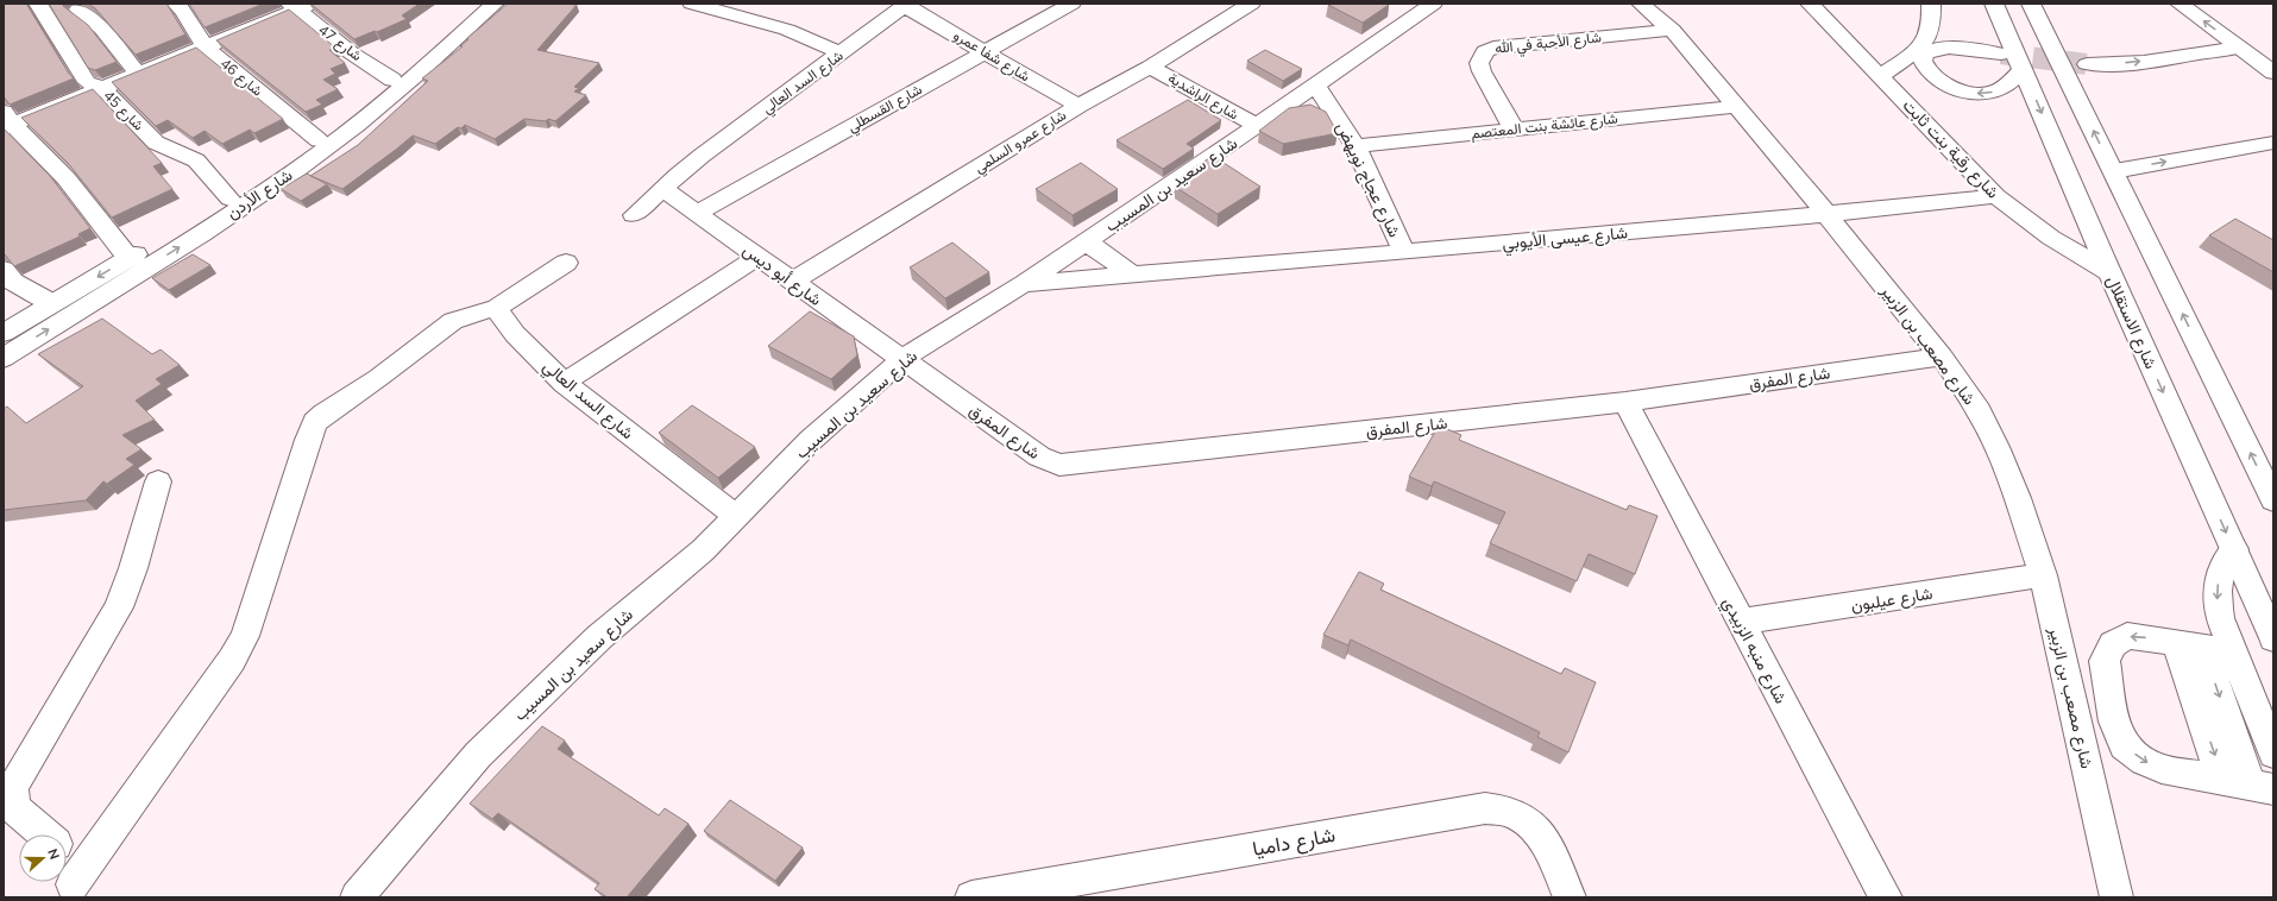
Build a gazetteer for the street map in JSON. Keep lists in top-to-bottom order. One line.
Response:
{"streets":{"main road":["شارع 47","شارع الأحبة في الله","شارع شفا عمرو","شارع 46","شارع السد العالي","شارع الراشدية","شارع القسطلي","شارع 45","شارع عائشة بنت المعتصم","شارع عمرو السلمي","شارع رقية بنت ثابت","شارع عجاج نويهض","شارع سعيد بن المسيب","شارع الأردن","شارع عيسى الأيوبي","شارع أبو ديس","شارع الاستقلال","شارع مصعب بن الزبير","شارع المفرق","شارع عيلبون","شارع منبه الزبيدي","شارع داميا"]},"crossings":[["شارع 47","شارع الأردن"],["شارع الأحبة في الله","شارع عائشة بنت المعتصم"],["شارع الأحبة في الله","شارع مصعب بن الزبير"],["شارع شفا عمرو","شارع السد العالي"],["شارع شفا عمرو","شارع القسطلي"],["شارع شفا عمرو","شارع عمرو السلمي"],["شارع 46","شارع الأردن"],["شارع السد العالي","شارع سعيد بن المسيب"],["شارع السد العالي","شارع أبو ديس"],["شارع الراشدية","شارع عمرو السلمي"],["شارع الراشدية","شارع سعيد بن المسيب"],["شارع القسطلي","شارع أبو ديس"],["شارع 45","شارع الأردن"],["شارع عائشة بنت المعتصم","شارع عجاج نويهض"],["شارع عائشة بنت المعتصم","شارع مصعب بن الزبير"],["شارع عمرو السلمي","شارع أبو ديس"],["شارع رقية بنت ثابت","شارع عيسى الأيوبي"],["شارع رقية بنت ثابت","شارع الاستقلال"],["شارع عجاج نويهض","شارع سعيد بن المسيب"],["شارع عجاج نويهض","شارع عيسى الأيوبي"],["شارع سعيد بن المسيب","شارع عيسى الأيوبي"],["شارع سعيد بن المسيب","شارع أبو ديس"],["شارع سعيد بن المسيب","شارع المفرق"],["شارع عيسى الأيوبي","شارع مصعب بن الزبير"],["شارع أبو ديس","شارع المفرق"],["شارع مصعب بن الزبير","شارع المفرق"],["شارع مصعب بن الزبير","شارع عيلبون"],["شارع المفرق","شارع منبه الزبيدي"],["شارع عيلبون","شارع منبه الزبيدي"]],"north":"right"}
